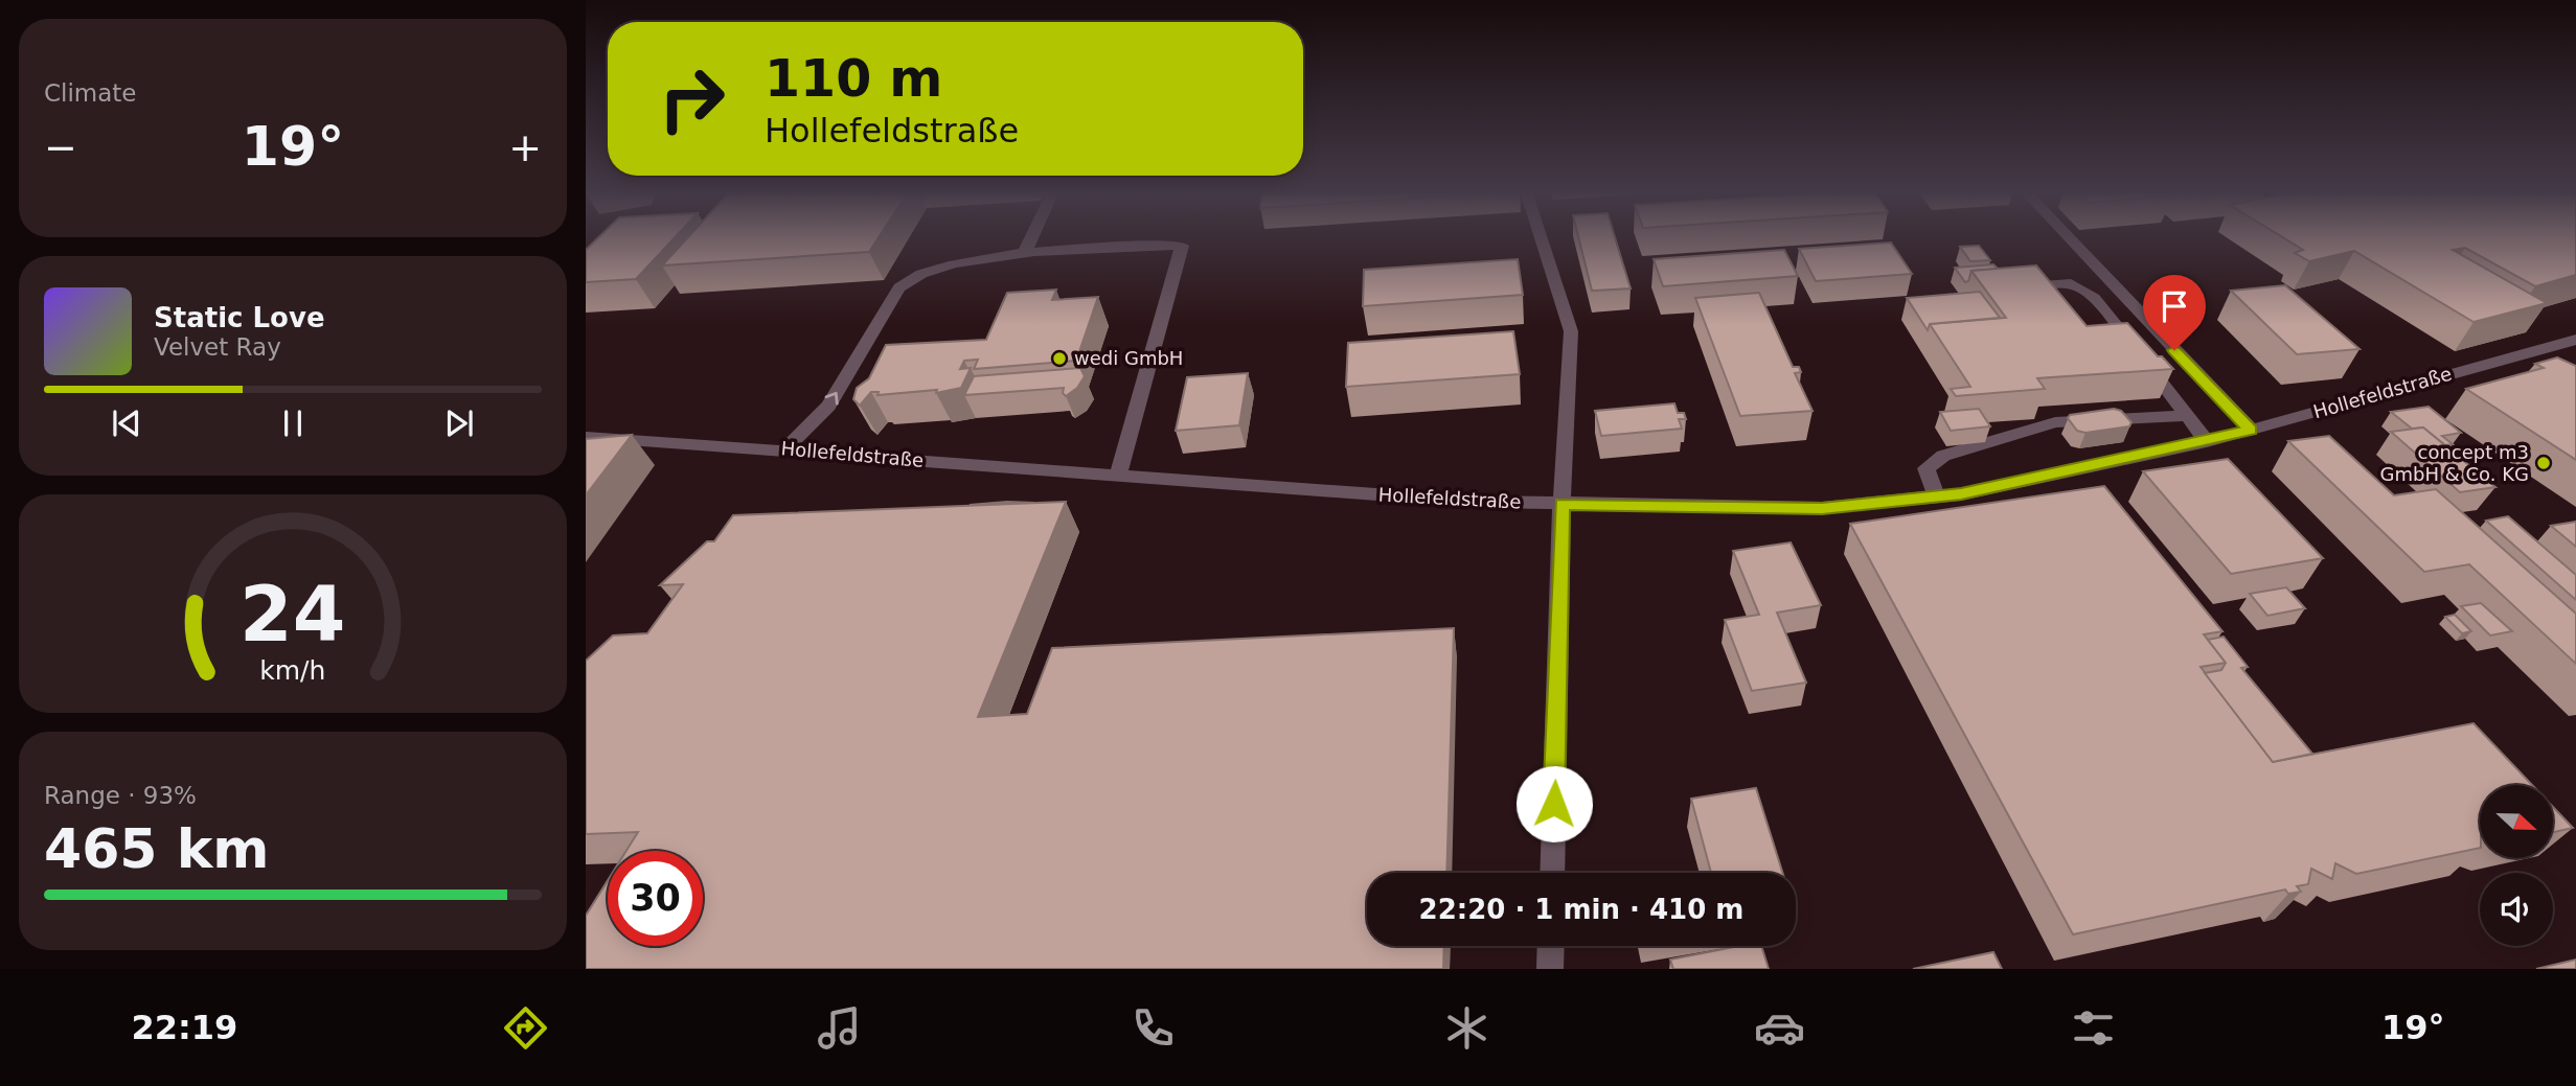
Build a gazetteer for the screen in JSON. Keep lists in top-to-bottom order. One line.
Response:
{"streets":{"street":["Hollefeldstraße"]},"places":["wedi GmbH","concept m3 GmbH & Co. KG"],"north":"right","page":{"tile":["Climate",["Range · 93%","465 km"]],"turn":["110 m","Hollefeldstraße"],"heat":["−","19°","+"],"song":["Static Love","Velvet Ray"],"limit":"30","trip":"22:20 · 1 min · 410 m","tabs":["22:19","19°"],"gauge":["24","km/h"]}}
